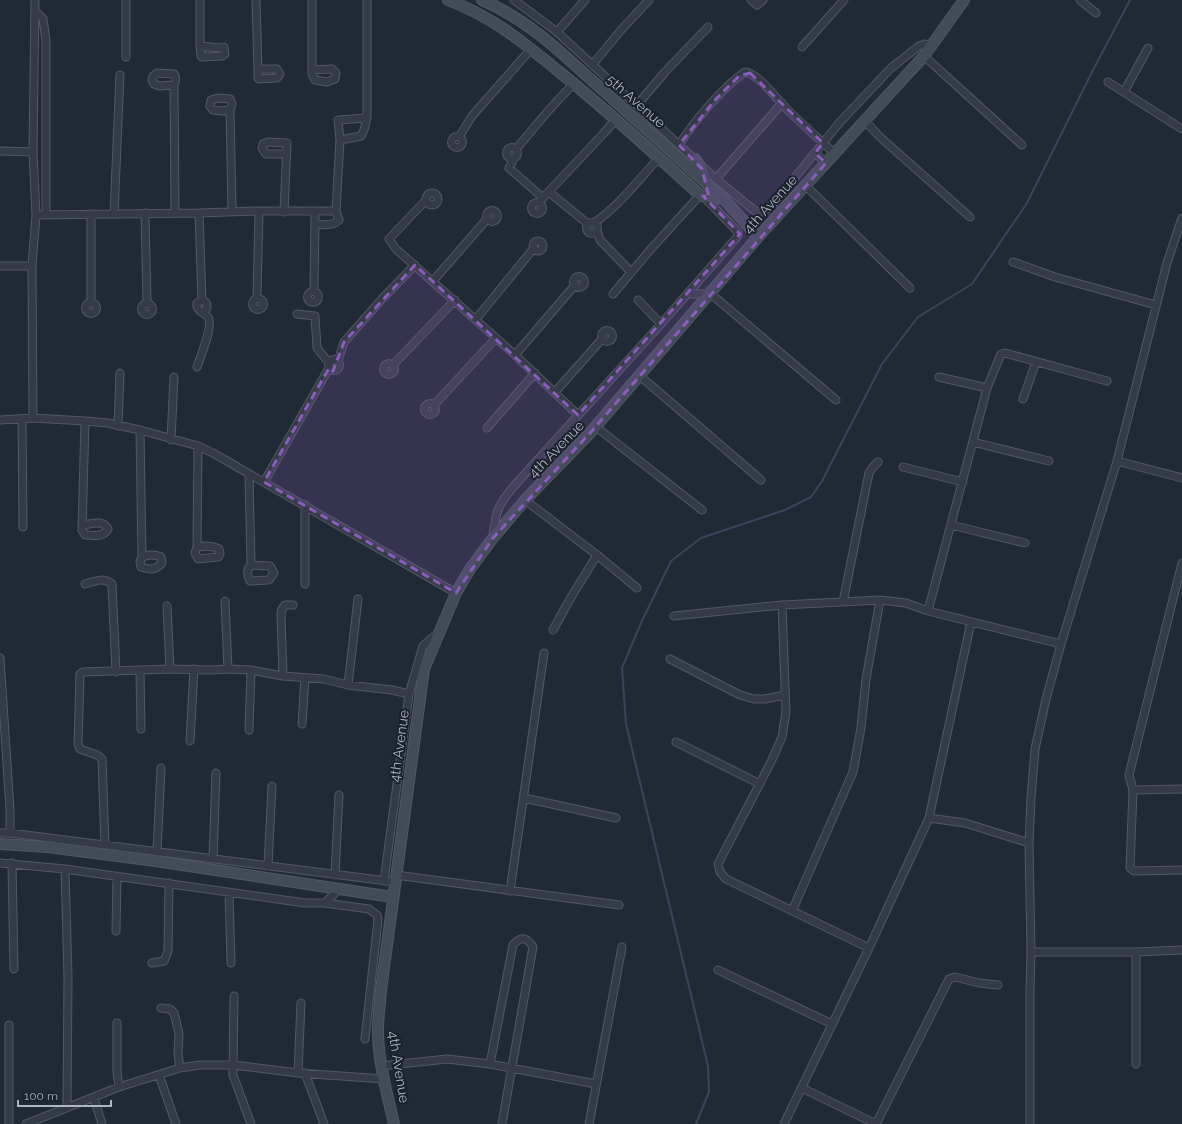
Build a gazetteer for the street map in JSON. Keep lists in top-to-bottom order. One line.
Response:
{"streets":{"main road":["5th Avenue","4th Avenue"]},"crossings":[["5th Avenue","4th Avenue"]],"scale_bar":"100 m"}
